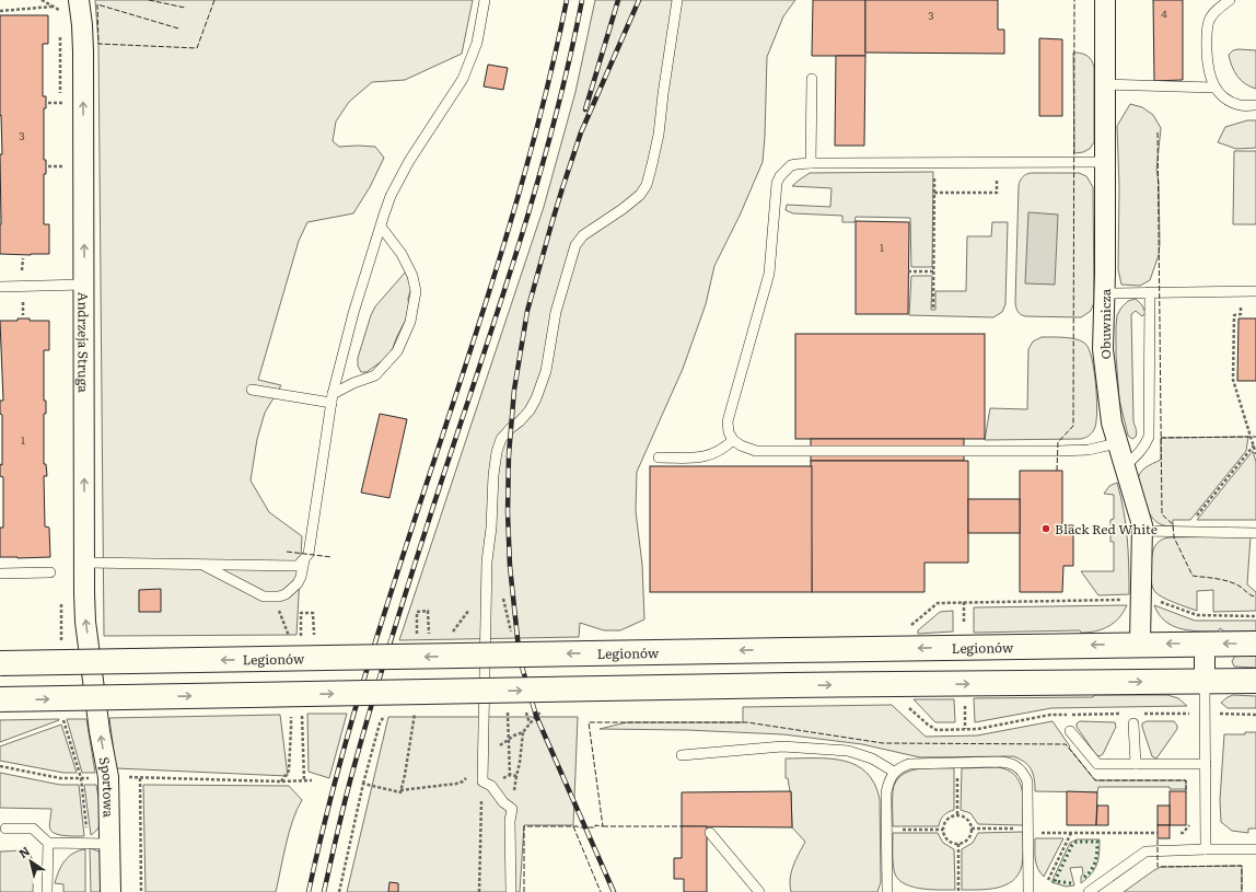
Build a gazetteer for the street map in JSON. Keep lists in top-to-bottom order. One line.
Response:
{"streets":{"main road":["Legionów"],"street":["Obuwnicza","Andrzeja Struga","Sportowa"]},"crossings":[["Obuwnicza","Legionów"],["Andrzeja Struga","Sportowa"]],"one_way":["Andrzeja Struga","Sportowa"],"places":["Black Red White"],"house_numbers":["4","3","3","1","1"],"north":"top left"}
